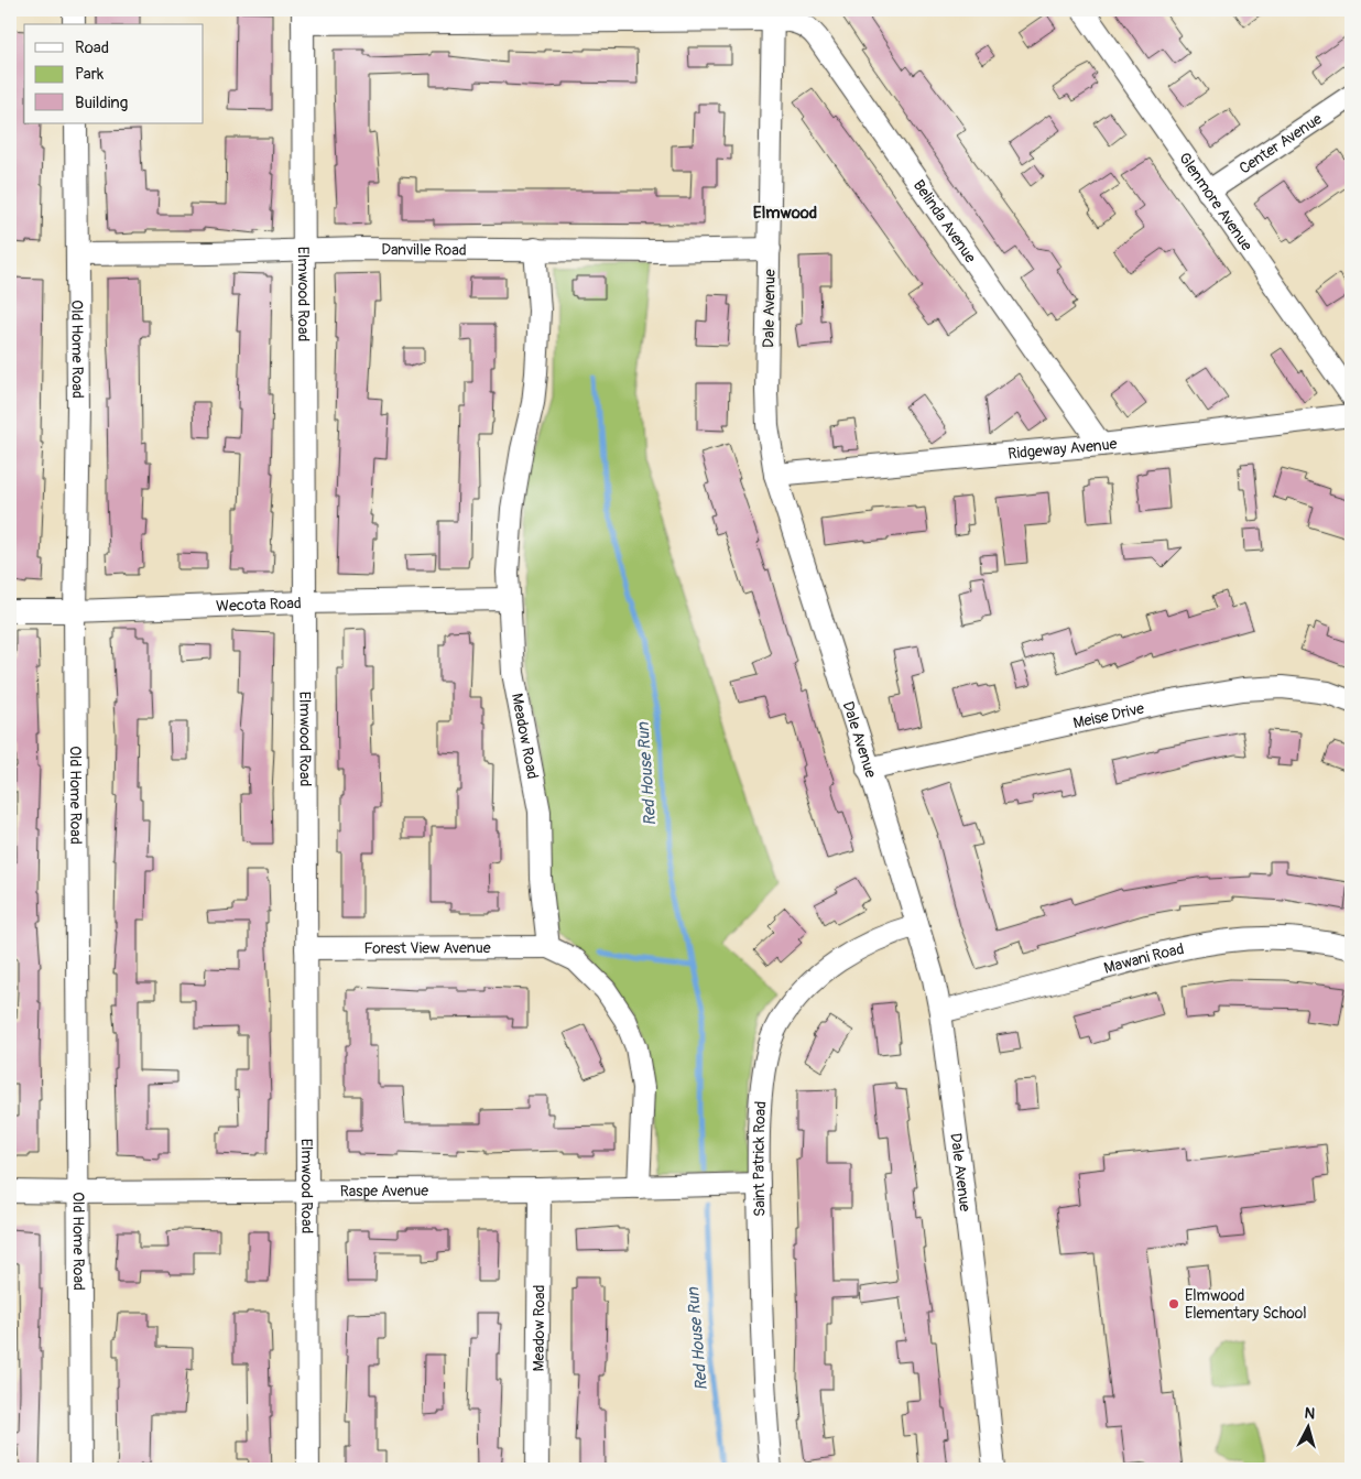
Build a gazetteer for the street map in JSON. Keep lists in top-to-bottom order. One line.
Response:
{"streets":{"street":["Center Avenue","Glenmore Avenue","Belinda Avenue","Danville Road","Elmwood Road","Dale Avenue","Old Home Road","Ridgeway Avenue","Wecota Road","Meise Drive","Meadow Road","Forest View Avenue","Mawani Road","Saint Patrick Road","Raspe Avenue"]},"crossings":[["Center Avenue","Glenmore Avenue"],["Belinda Avenue","Elmwood Road"],["Belinda Avenue","Dale Avenue"],["Belinda Avenue","Ridgeway Avenue"],["Danville Road","Elmwood Road"],["Danville Road","Dale Avenue"],["Danville Road","Old Home Road"],["Danville Road","Meadow Road"],["Elmwood Road","Wecota Road"],["Elmwood Road","Forest View Avenue"],["Elmwood Road","Raspe Avenue"],["Dale Avenue","Ridgeway Avenue"],["Dale Avenue","Meise Drive"],["Dale Avenue","Mawani Road"],["Dale Avenue","Saint Patrick Road"],["Old Home Road","Wecota Road"],["Old Home Road","Raspe Avenue"],["Wecota Road","Meadow Road"],["Meadow Road","Forest View Avenue"],["Meadow Road","Raspe Avenue"],["Saint Patrick Road","Raspe Avenue"]],"districts":["Elmwood"],"water":["Red House Run"],"places":["Elmwood Elementary School"],"legend":["Road","Park","Building"],"north":"top"}
